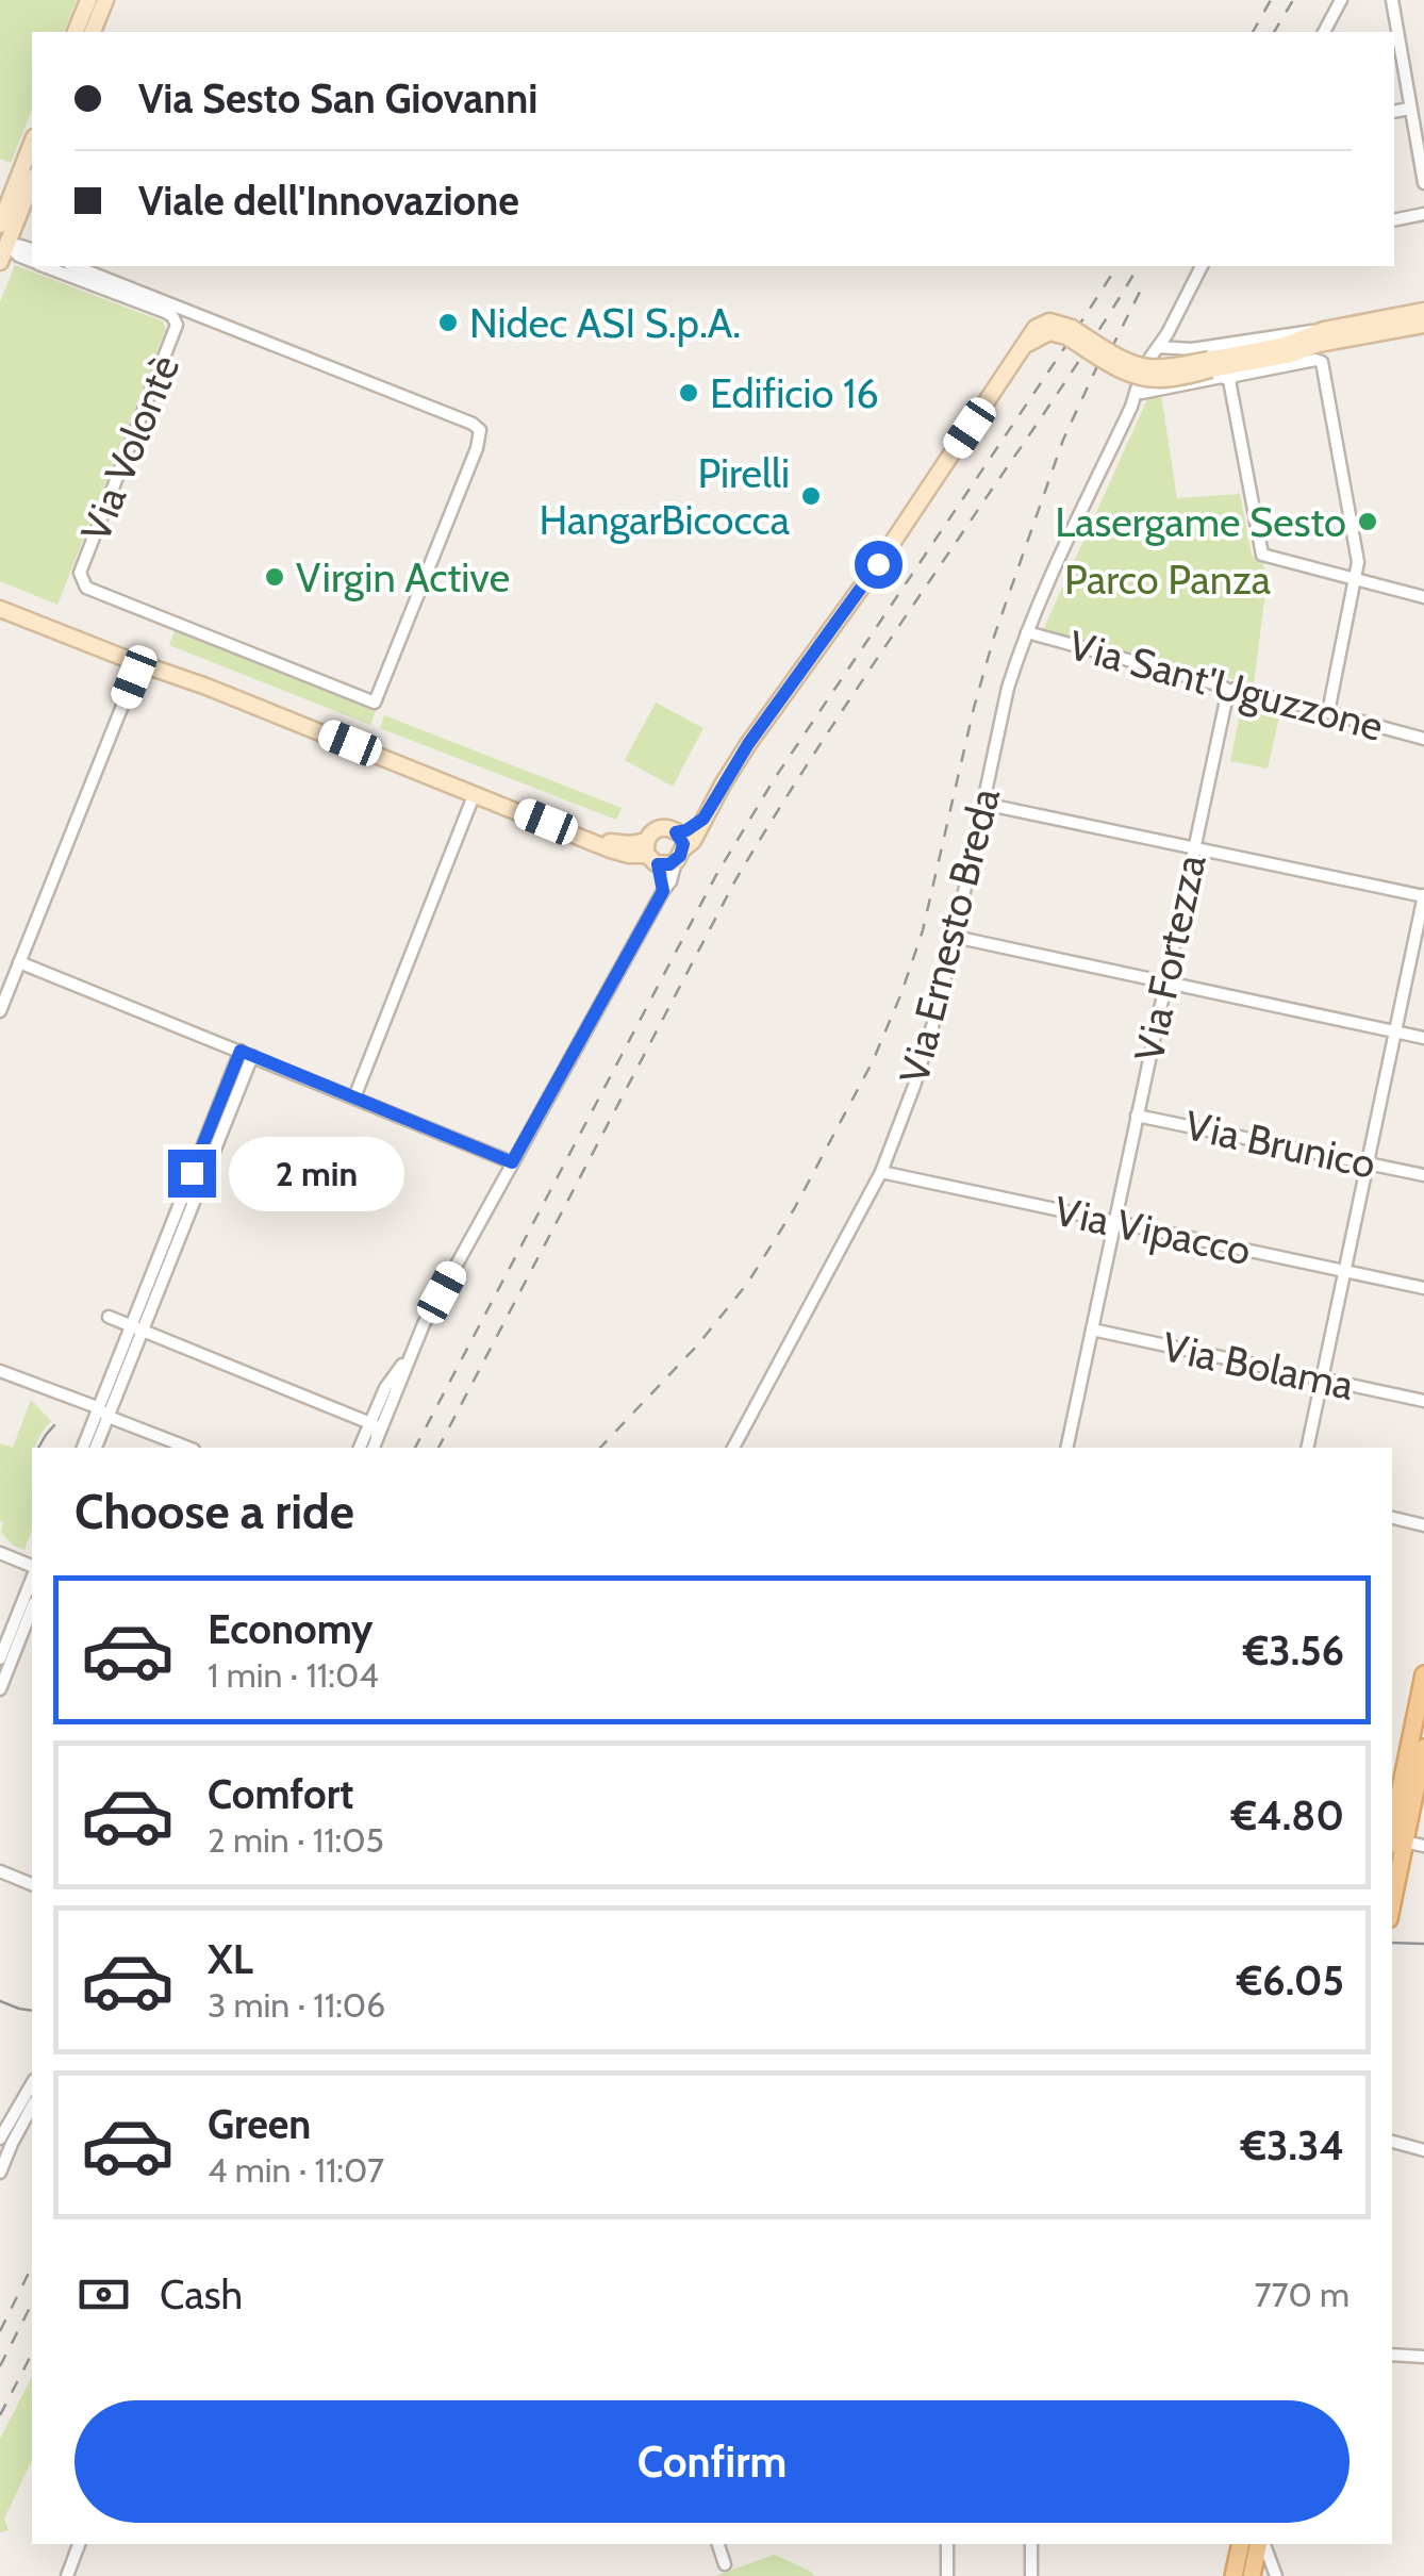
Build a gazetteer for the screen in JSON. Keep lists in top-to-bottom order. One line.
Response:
{"streets":{"street":["Via Volontè","Via Sant'Uguzzone","Via Ernesto Breda","Via Fortezza","Via Brunico","Via Vipacco","Via Bolama"]},"crossings":[["Via Sant'Uguzzone","Via Ernesto Breda"],["Via Sant'Uguzzone","Via Fortezza"],["Via Ernesto Breda","Via Vipacco"],["Via Fortezza","Via Brunico"],["Via Fortezza","Via Vipacco"],["Via Fortezza","Via Bolama"]],"parks":["Parco Panza"],"places":["Nidec ASI S.p.A.","Edificio 16","Pirelli HangarBicocca","Lasergame Sesto","Virgin Active"],"page":{"banner":["Via Sesto San Giovanni","Viale dell'Innovazione"],"bubble":"2 min","heading":"Choose a ride","list":[{"name":"Economy","note":"1 min · 11:04","value":"€3.56"},{"name":"Comfort","note":"2 min · 11:05","value":"€4.80"},{"name":"XL","note":"3 min · 11:06","value":"€6.05"},{"name":"Green","note":"4 min · 11:07","value":"€3.34"}],"pay":["Cash","770 m"],"buttons":"Confirm"}}
